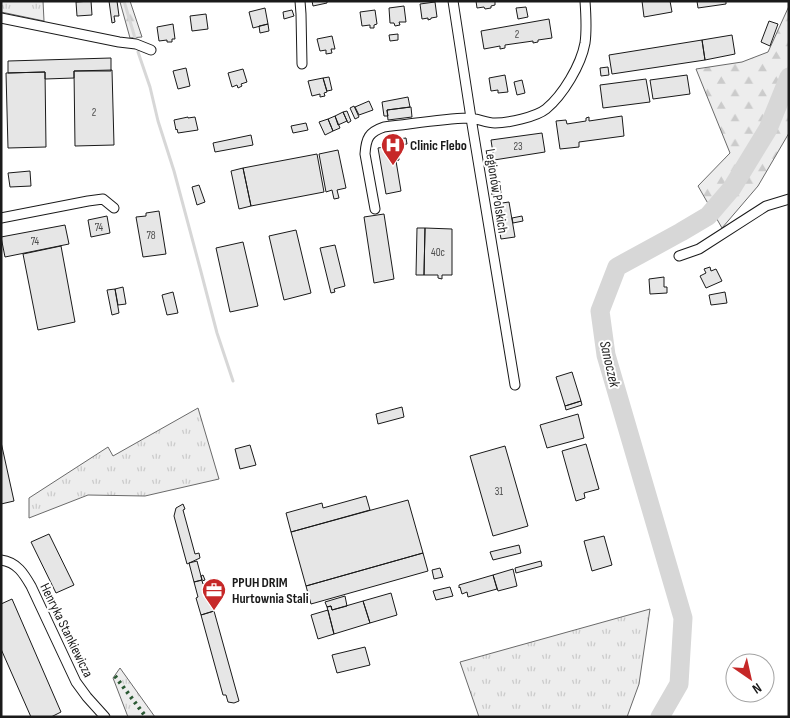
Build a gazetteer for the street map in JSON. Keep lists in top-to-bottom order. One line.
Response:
{"streets":{"street":["Legionów Polskich","Henryka Stankiewicza"]},"water":["Sanoczek"],"places":{"hospital":["Clinic Flebo"],"office":["PPUH DRIM Hurtownia Stali"]},"house_numbers":["2","2","23","74","78","74","40c","31"],"north":"bottom right"}
